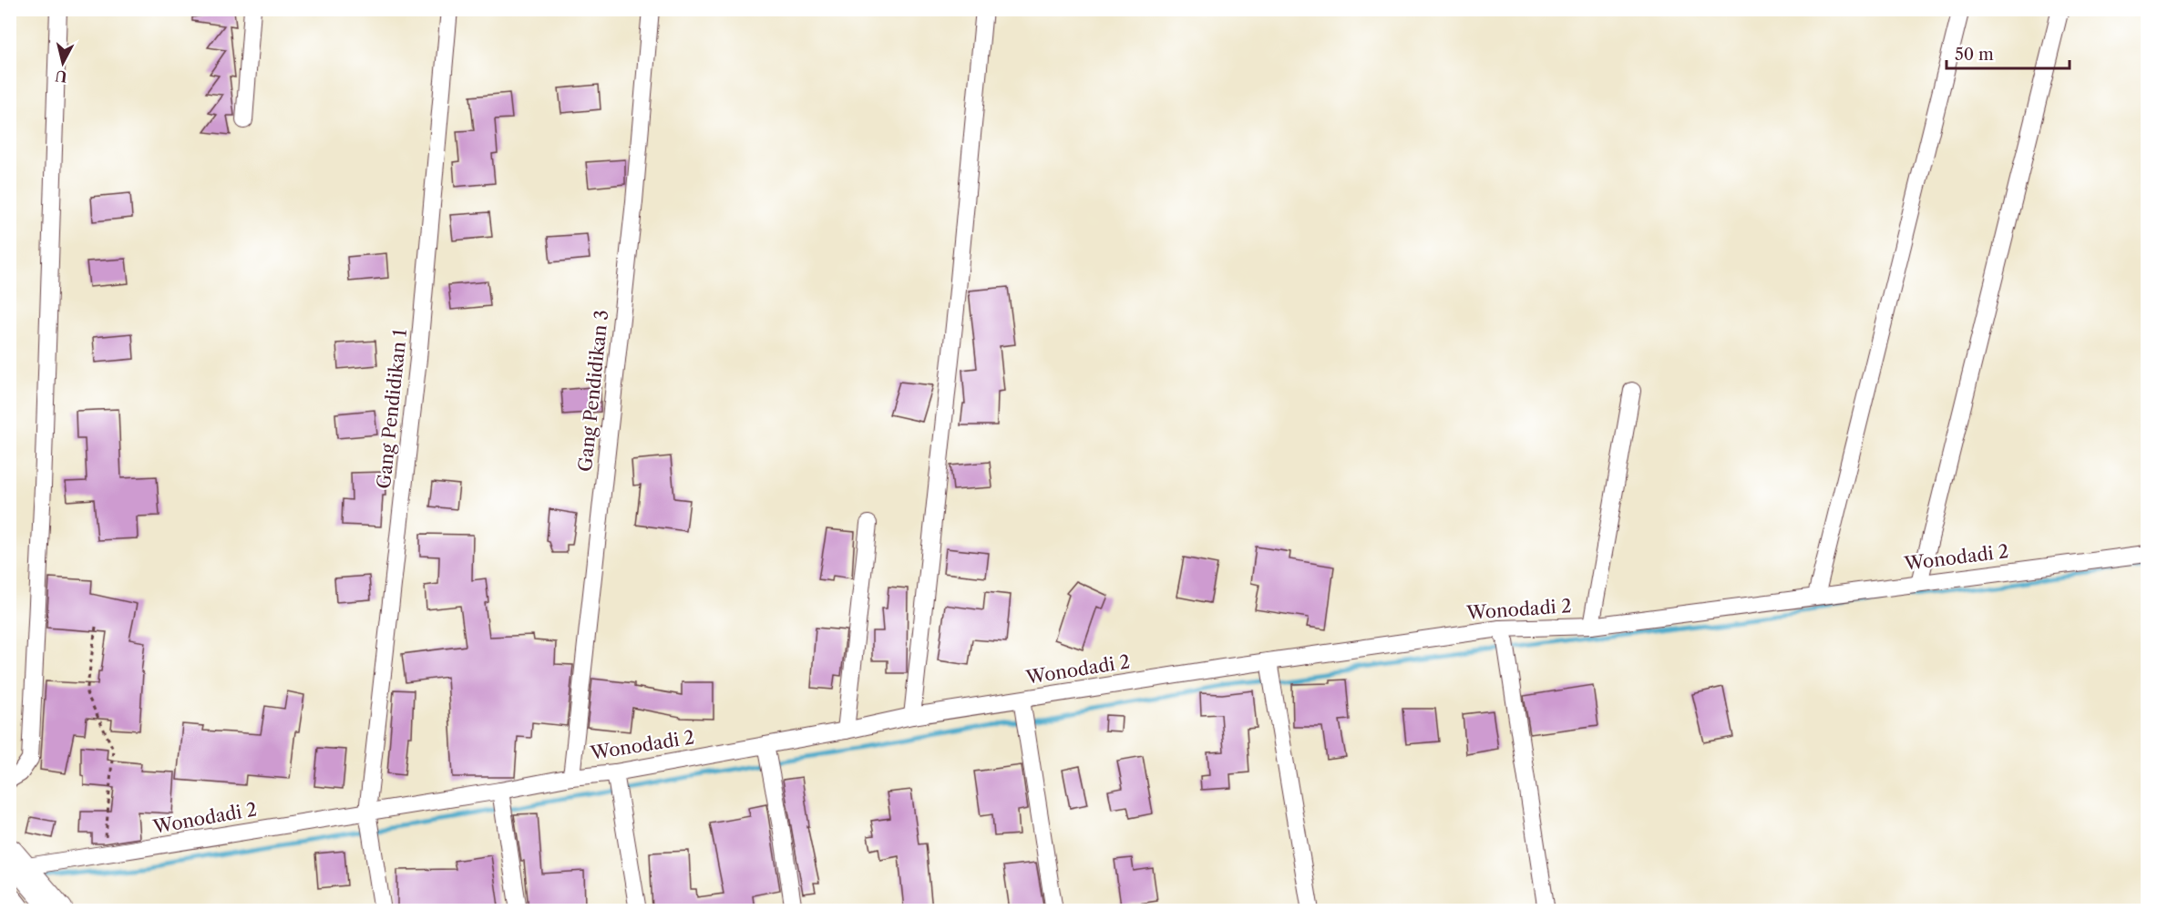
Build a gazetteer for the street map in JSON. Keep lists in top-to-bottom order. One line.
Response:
{"streets":{"street":["Gang Pendidikan 3","Gang Pendidikan 1","Wonodadi 2"]},"crossings":[["Gang Pendidikan 3","Wonodadi 2"],["Gang Pendidikan 1","Wonodadi 2"]],"scale_bar":"50 m","north":"bottom"}
